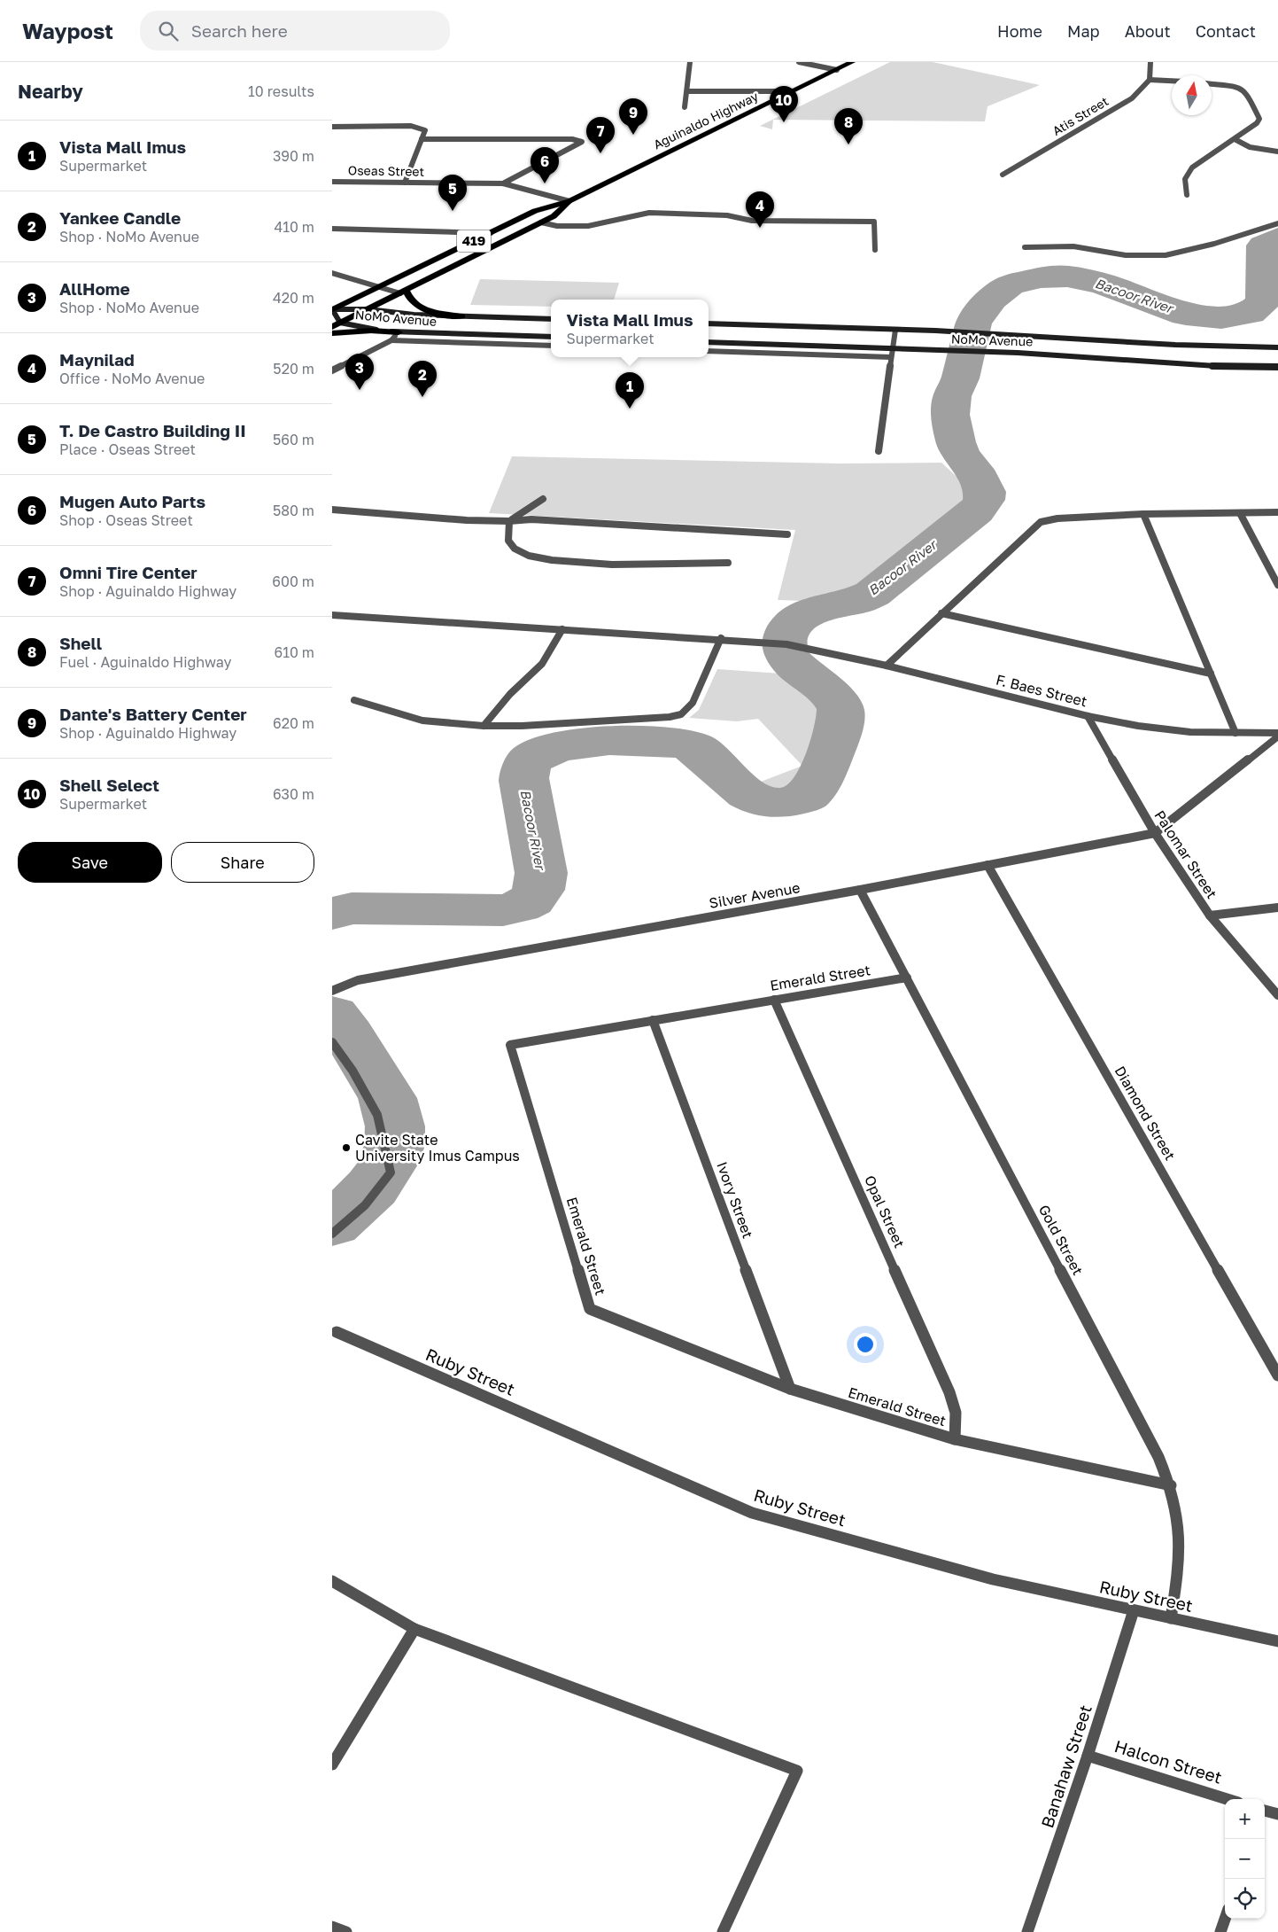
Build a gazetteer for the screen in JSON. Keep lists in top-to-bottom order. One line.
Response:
{"streets":{"highway":["Aguinaldo Highway","419"],"main road":["NoMo Avenue"],"street":["Atis Street","Oseas Street","F. Baes Street","Palomar Street","Silver Avenue","Emerald Street","Diamond Street","Ivory Street","Opal Street","Gold Street","Ruby Street","Halcon Street","Banahaw Street"]},"crossings":[["Aguinaldo Highway","Oseas Street"],["Aguinaldo Highway","NoMo Avenue"],["F. Baes Street","Palomar Street"],["Palomar Street","Silver Avenue"],["Silver Avenue","Diamond Street"],["Silver Avenue","Gold Street"],["Emerald Street","Ivory Street"],["Emerald Street","Opal Street"],["Emerald Street","Gold Street"],["Gold Street","Ruby Street"],["Ruby Street","Banahaw Street"],["Halcon Street","Banahaw Street"]],"water":["Bacoor River"],"places":["Cavite State University Imus Campus"],"north":"top","page":{"header":"Waypost","search":"Search here","nav":["Home","Map","About","Contact"],"heading":["Nearby","10 results"],"pins":["10","9","8","7","6","5","4","3","2","1"],"list":[{"mark":"1","name":"Vista Mall Imus","note":"Supermarket","value":"390 m"},{"mark":"2","name":"Yankee Candle","note":"Shop · NoMo Avenue","value":"410 m"},{"mark":"3","name":"AllHome","note":"Shop · NoMo Avenue","value":"420 m"},{"mark":"4","name":"Maynilad","note":"Office · NoMo Avenue","value":"520 m"},{"mark":"5","name":"T. De Castro Building II","note":"Place · Oseas Street","value":"560 m"},{"mark":"6","name":"Mugen Auto Parts","note":"Shop · Oseas Street","value":"580 m"},{"mark":"7","name":"Omni Tire Center","note":"Shop · Aguinaldo Highway","value":"600 m"},{"mark":"8","name":"Shell","note":"Fuel · Aguinaldo Highway","value":"610 m"},{"mark":"9","name":"Dante's Battery Center","note":"Shop · Aguinaldo Highway","value":"620 m"},{"mark":"10","name":"Shell Select","note":"Supermarket","value":"630 m"}],"popup":["Vista Mall Imus","Supermarket"],"buttons":["Save","Share"],"map_buttons":["+","−"]}}
